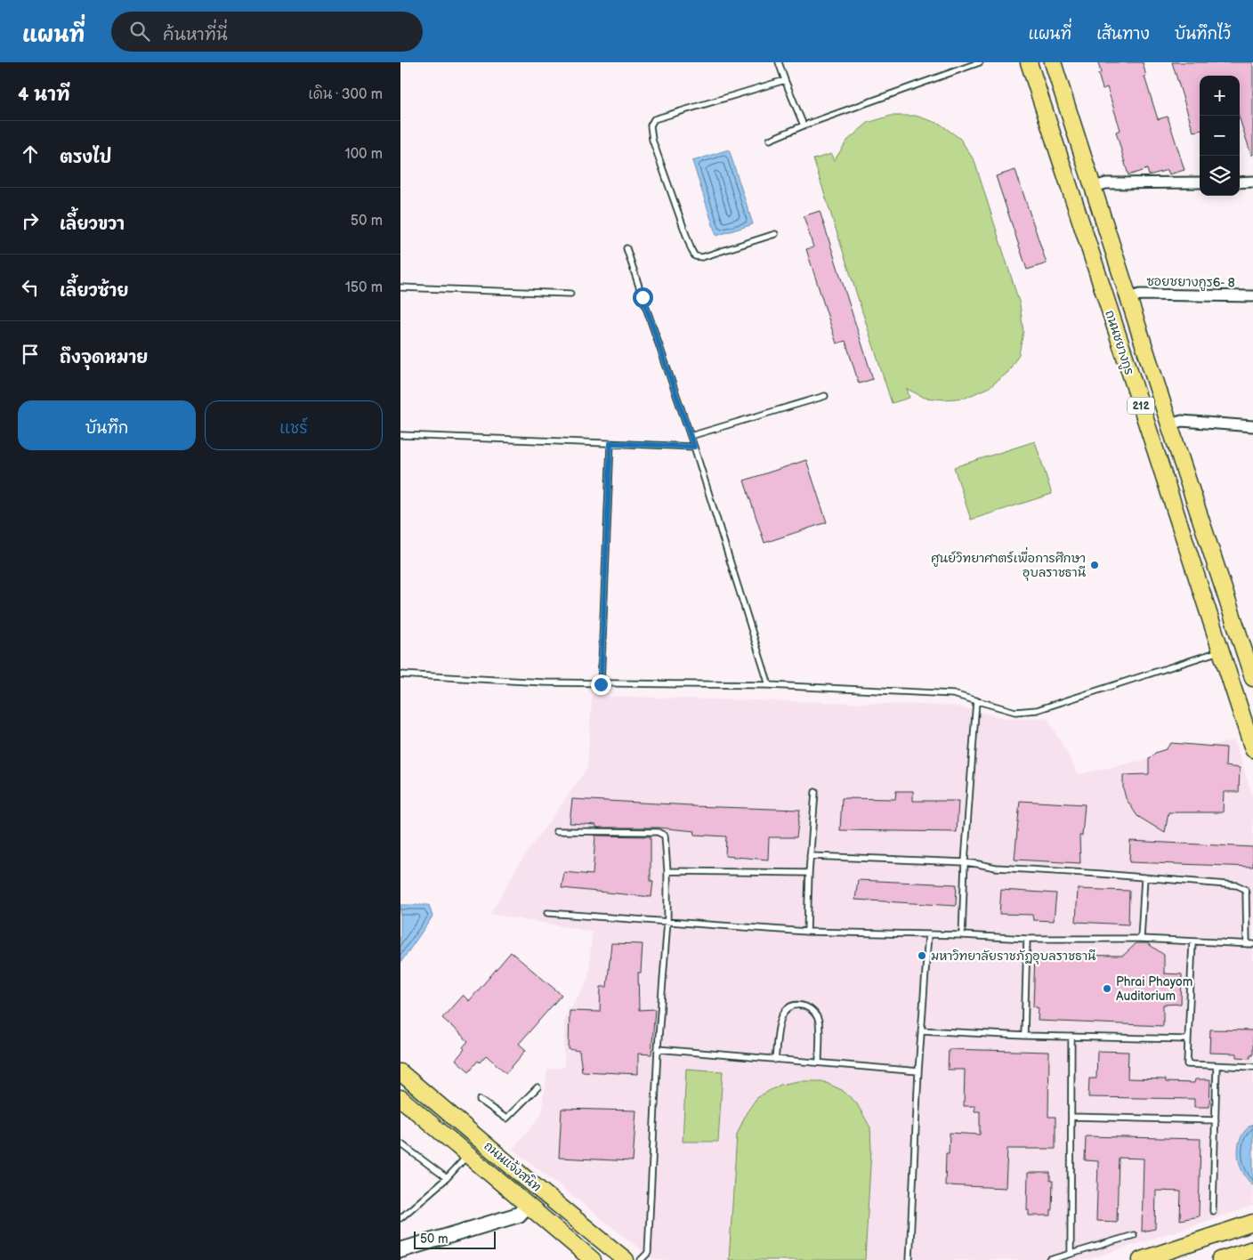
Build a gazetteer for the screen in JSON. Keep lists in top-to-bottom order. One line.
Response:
{"streets":{"main road":["ถนนชยางกูร","212","ถนนแจ้งสนิท"],"street":["ซอยชยางกูร6- 8"]},"crossings":[["ซอยชยางกูร6- 8","ถนนชยางกูร"]],"places":["ศูนย์วิทยาศาตร์เพื่อการศึกษา อุบลราชธานี","มหาวิทยาลัยราชภัฏอุบลราชธานี","Phrai Phayom Auditorium"],"scale_bar":"50 m","page":{"header":"แผนที่","search":"ค้นหาที่นี่","nav":["แผนที่","เส้นทาง","บันทึกไว้"],"heading":["4 นาที","เดิน · 300 m"],"map_buttons":["+","−"],"list":[["ตรงไป","100 m"],["เลี้ยวขวา","50 m"],["เลี้ยวซ้าย","150 m"],"ถึงจุดหมาย"],"buttons":["บันทึก","แชร์"],"scale":"50 m"}}
